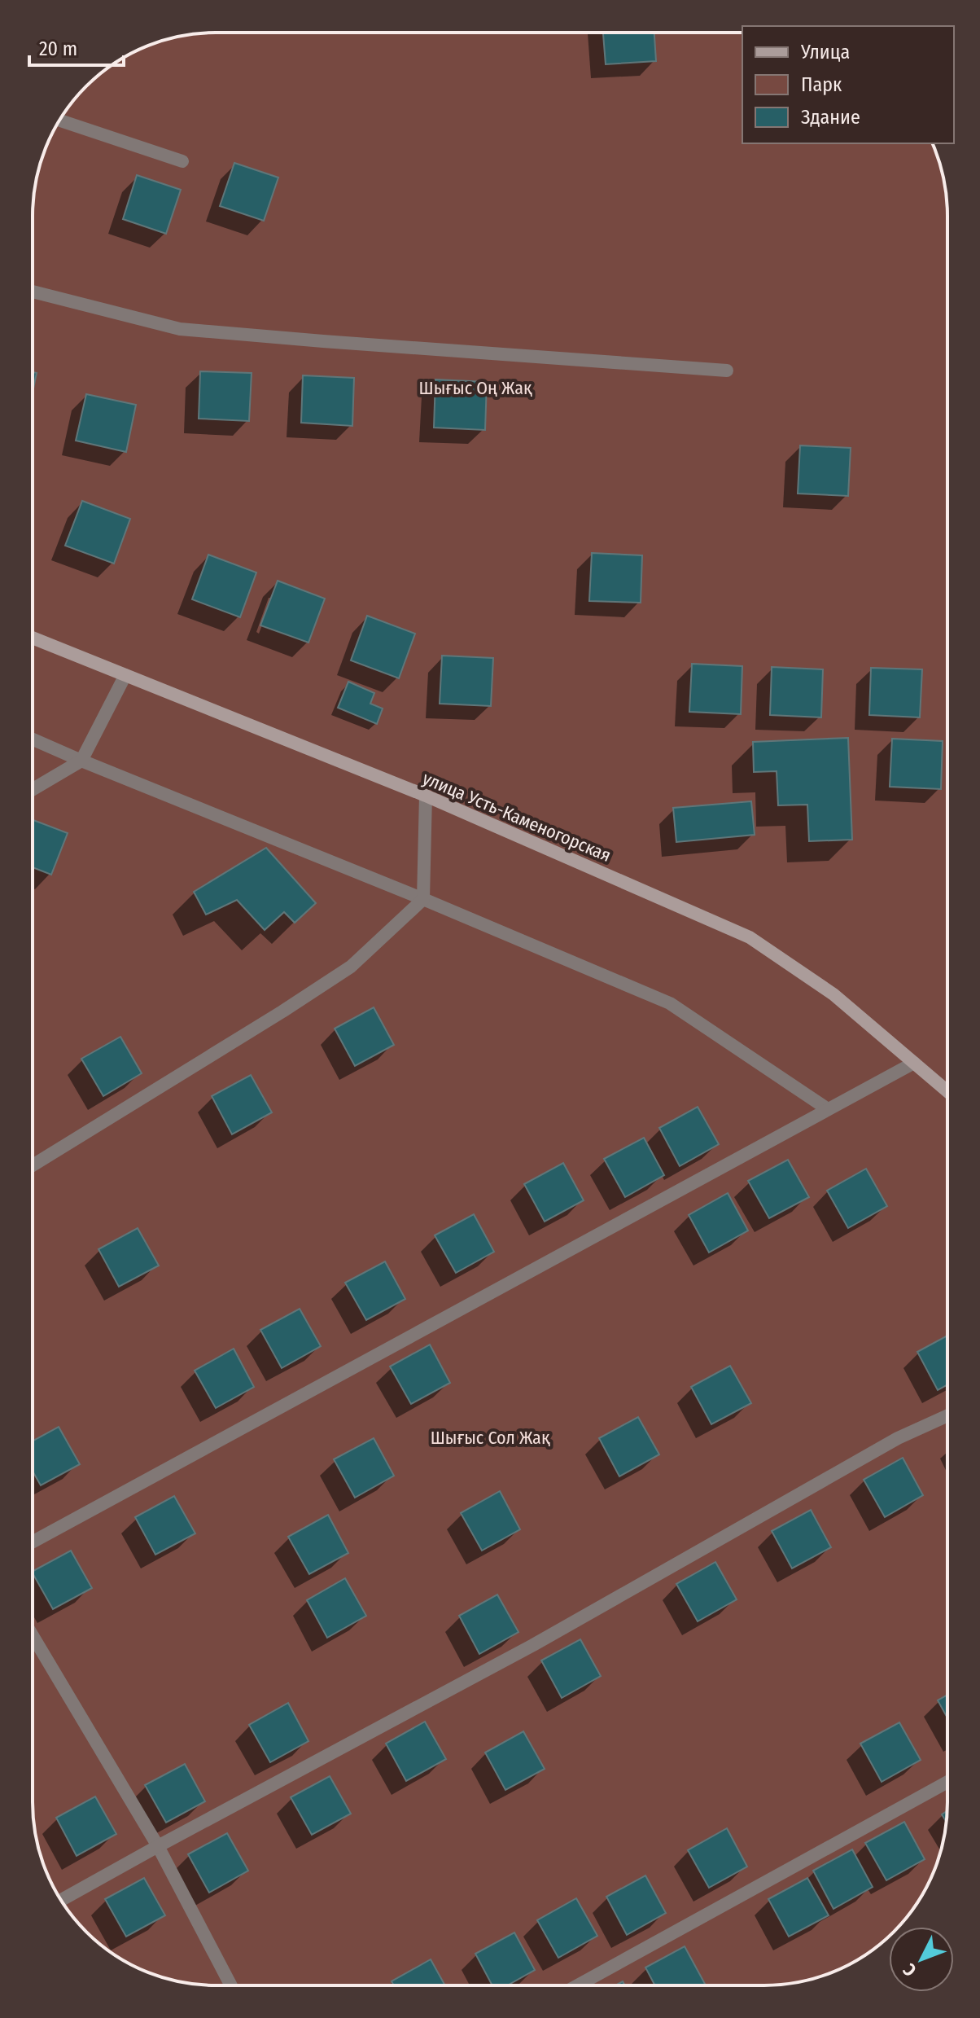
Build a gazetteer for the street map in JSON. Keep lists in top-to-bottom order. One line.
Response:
{"streets":{"street":["улица Усть-Каменогорская"]},"parks":["Шығыс Оң Жақ","Шығыс Сол Жақ"],"legend":["Улица","Парк","Здание"],"scale_bar":"20 m","north":"bottom left"}
